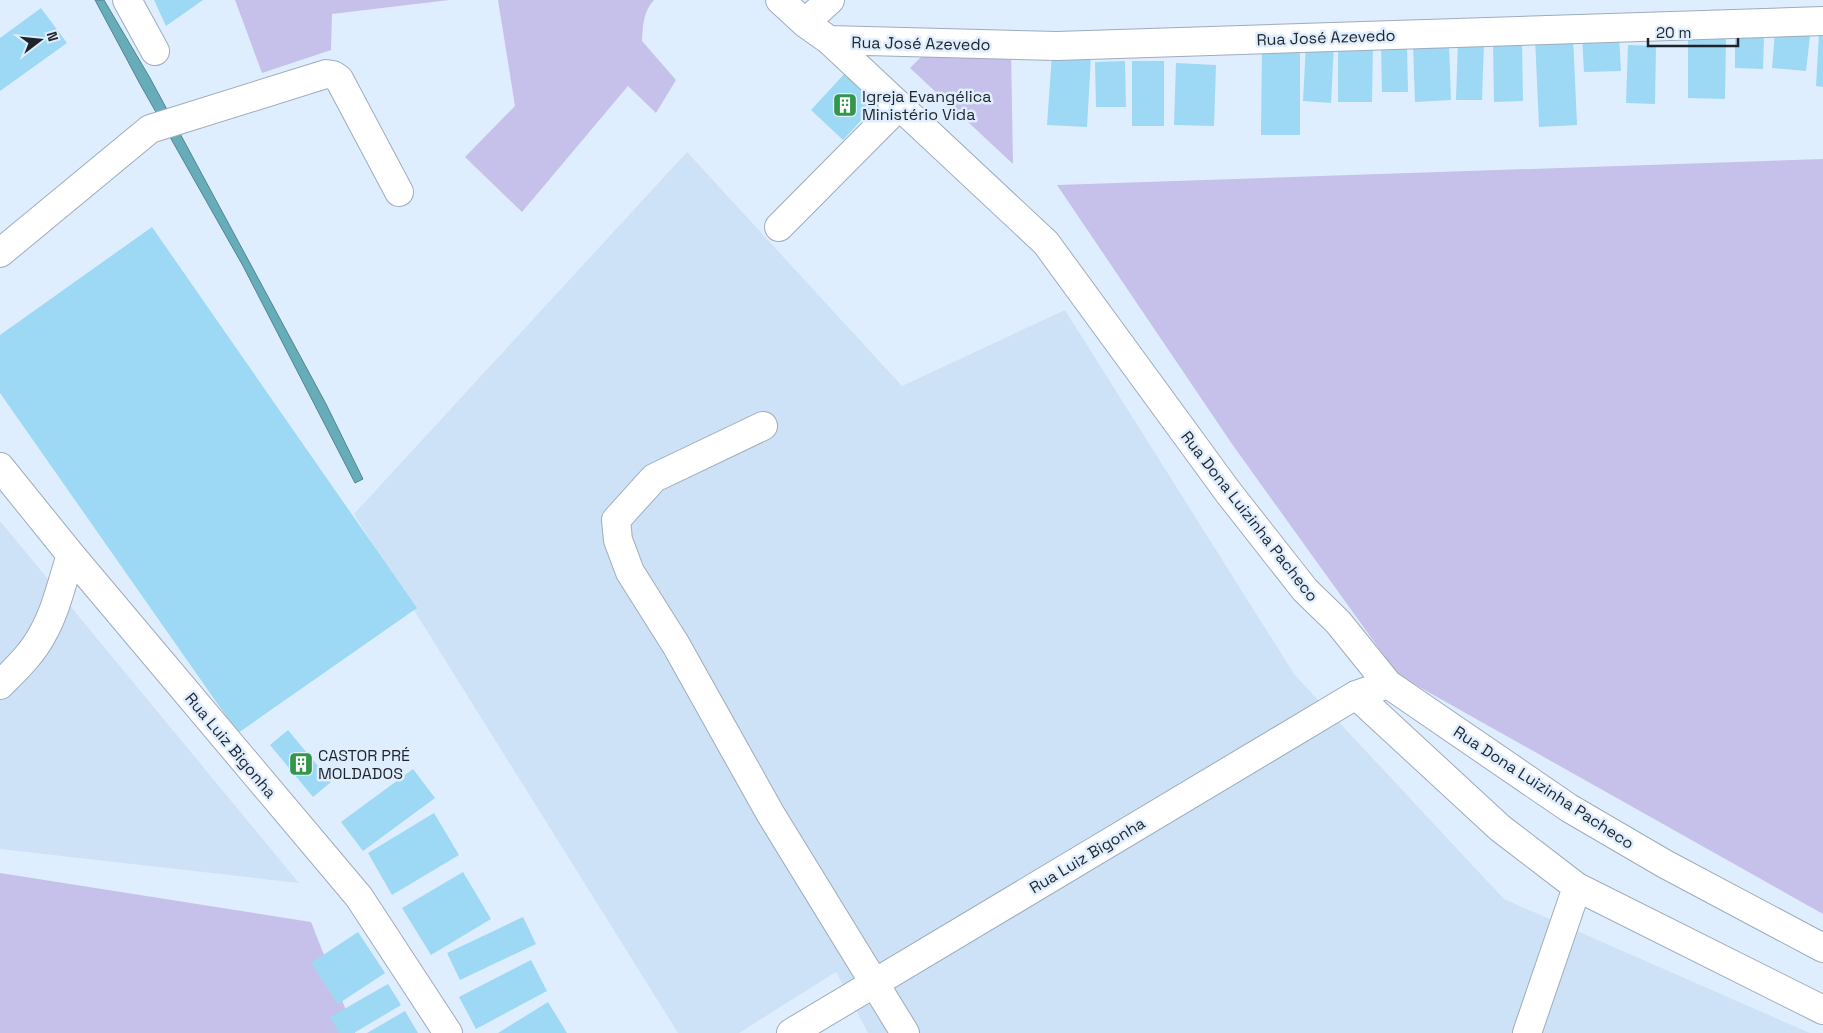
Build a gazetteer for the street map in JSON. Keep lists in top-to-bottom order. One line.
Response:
{"streets":{"street":["Rua José Azevedo","Rua Dona Luizinha Pacheco","Rua Luiz Bigonha"]},"crossings":[["Rua José Azevedo","Rua Dona Luizinha Pacheco"],["Rua Dona Luizinha Pacheco","Rua Luiz Bigonha"]],"places":{"building":["Igreja Evangélica Ministério Vida","CASTOR PRÉ MOLDADOS"]},"scale_bar":"20 m","north":"right"}
